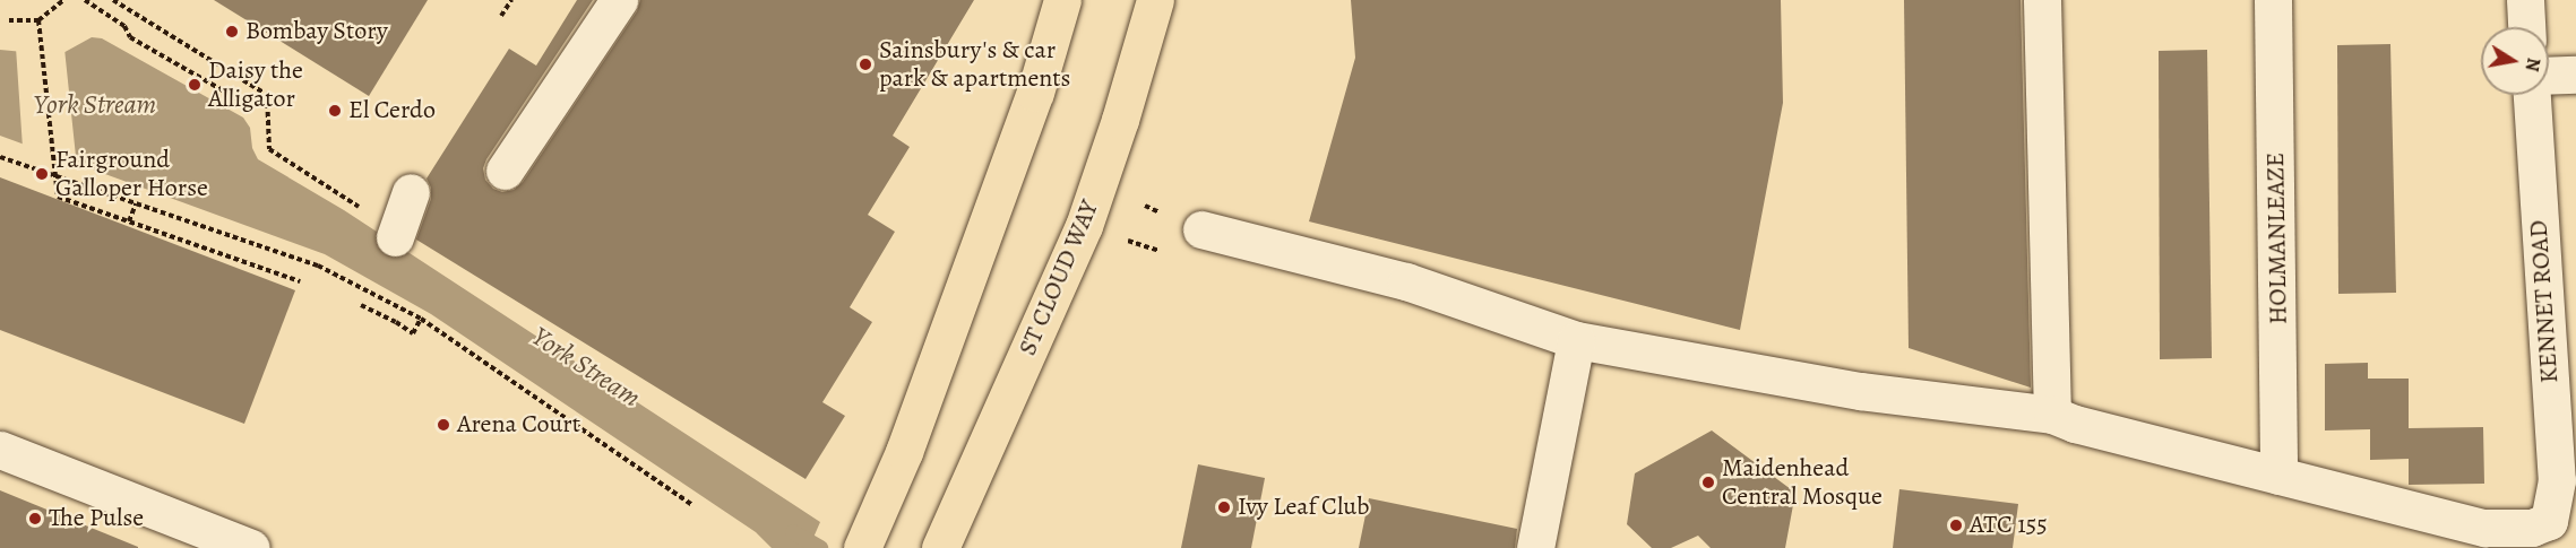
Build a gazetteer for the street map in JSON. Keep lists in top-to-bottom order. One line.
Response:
{"streets":{"main road":["ST CLOUD WAY"],"street":["HOLMANLEAZE","KENNET ROAD"]},"water":["York Stream"],"places":["Bombay Story","Sainsbury's & car park & apartments","Daisy the Alligator","El Cerdo","Fairground Galloper Horse","Arena Court","Maidenhead Central Mosque","Ivy Leaf Club","The Pulse","ATC 155"],"north":"right"}
